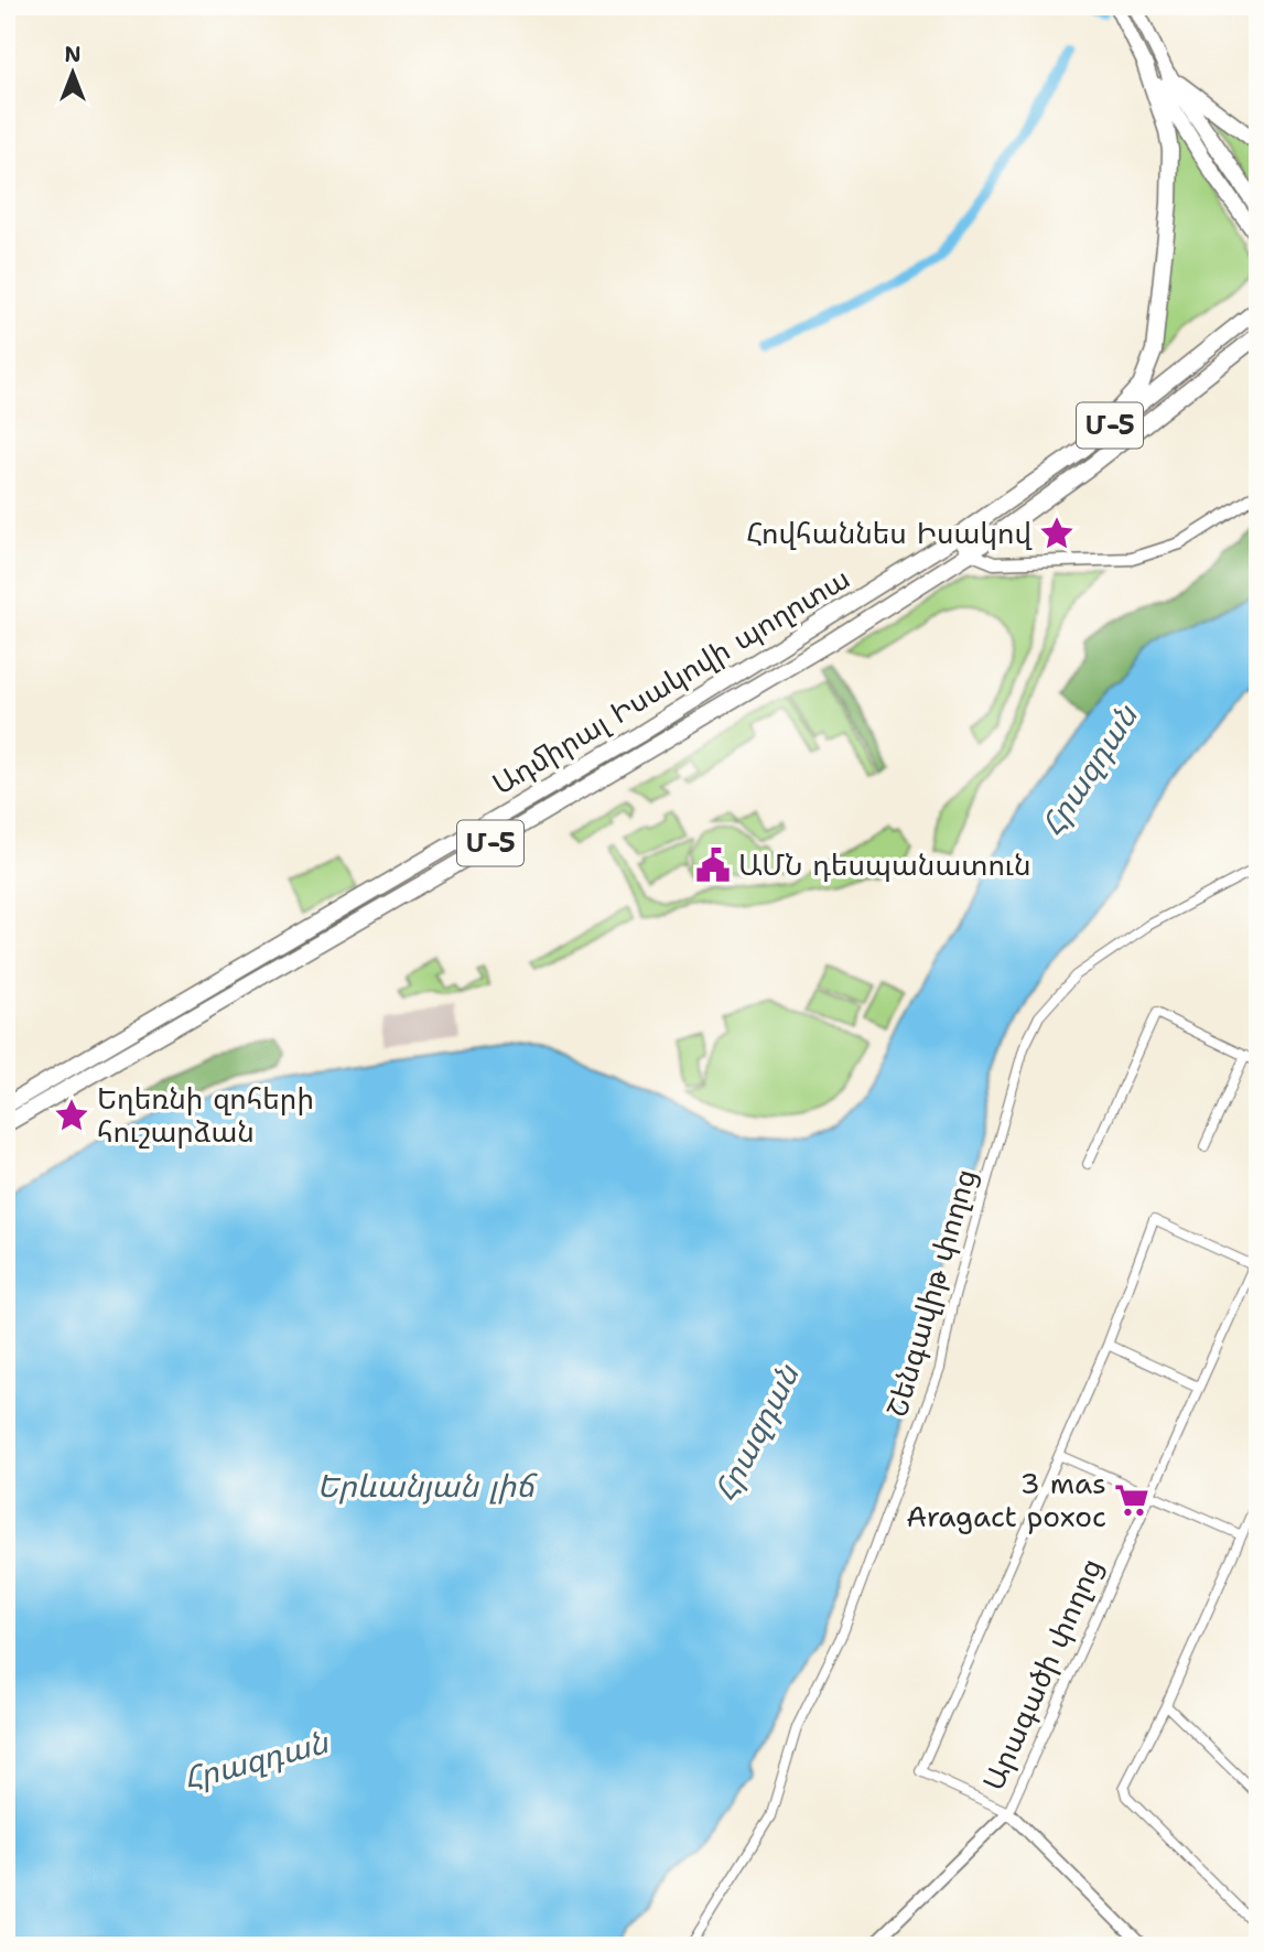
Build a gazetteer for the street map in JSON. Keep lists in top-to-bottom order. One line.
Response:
{"streets":{"highway":["Մ-5","Ադմիրալ Իսակովի պողոտա"],"street":["Շենգավիթ փողոց","Արագածի փողոց"]},"water":["Հրազդան","Երևանյան լիճ"],"places":{"place":["Հովհաննես Իսակով","Եղեռնի զոհերի հուշարձան"],"public building":["ԱՄՆ դեսպանատուն"],"supermarket":["3 mas Aragact poxoc"]},"north":"top"}
